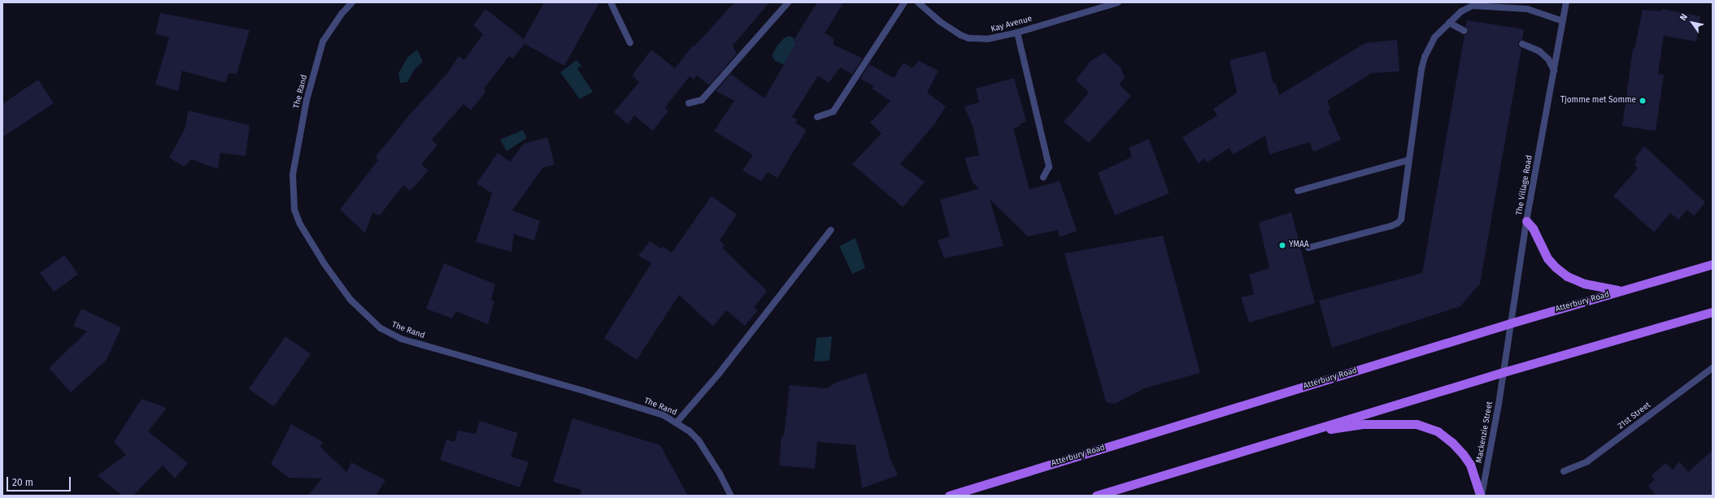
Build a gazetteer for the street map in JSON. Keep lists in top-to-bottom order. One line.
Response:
{"streets":{"main road":["Atterbury Road"],"street":["Kay Avenue","The Rand","The Village Road","21st Street","Mackenzie Street"]},"crossings":[["The Village Road","Atterbury Road"],["The Village Road","Mackenzie Street"]],"places":["Tjomme met Somme","YMAA"],"scale_bar":"20 m","north":"top left"}
